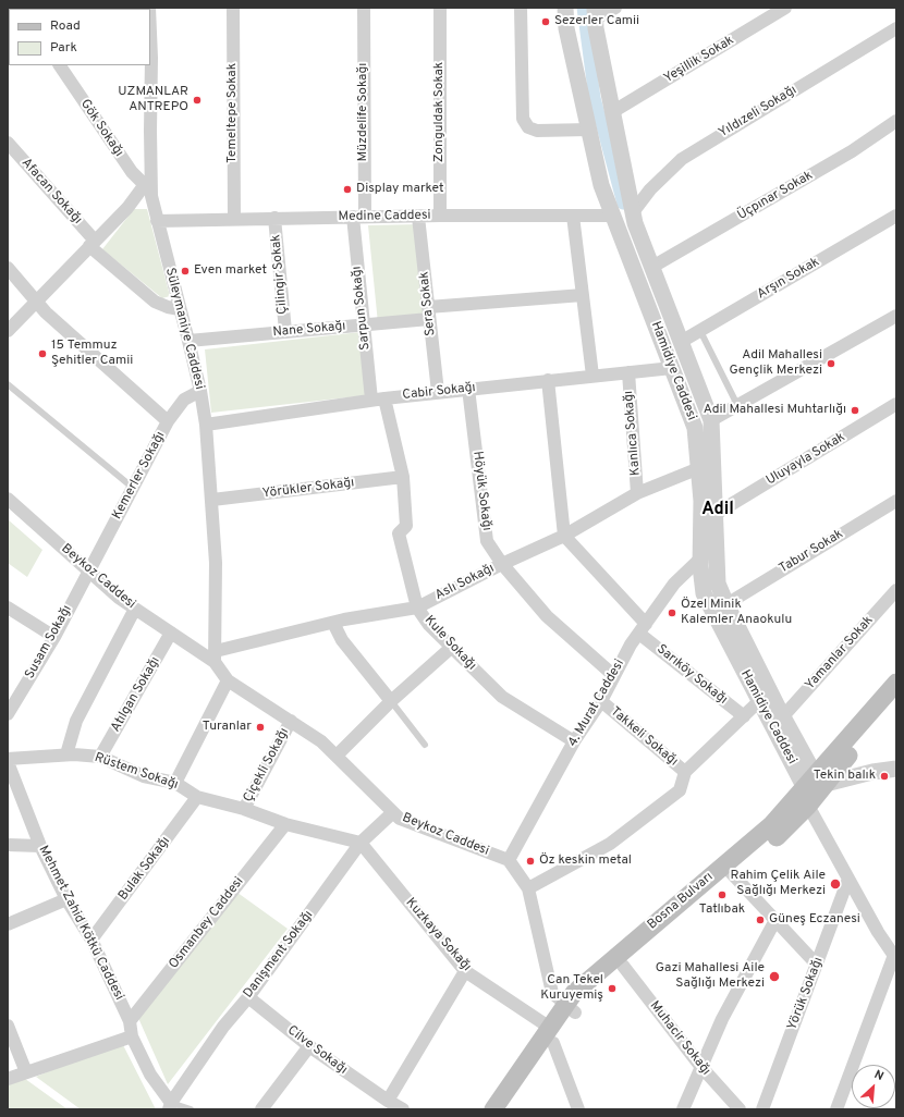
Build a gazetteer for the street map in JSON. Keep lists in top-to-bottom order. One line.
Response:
{"streets":{"main road":["Bosna Bulvarı"],"street":["Yeşillik Sokak","Müzdelife Sokağı","Zonguldak Sokak","Yıldızeli Sokağı","Temeltepe Sokak","Gök Sokağı","Afacan Sokağı","Üçpınar Sokak","Medine Caddesi","Çilingir Sokak","Arşın Sokak","Sera Sokak","Sarpun Sokağı","Süleymaniye Caddesi","Nane Sokağı","Hamidiye Caddesi","Cabir Sokağı","Kanlıca Sokağı","Uluyayla Sokak","Kemerler Sokağı","Yörükler Sokağı","Höyük Sokağı","Tabur Sokak","Beykoz Caddesi","Aslı Sokağı","Susam Sokağı","Kule Sokağı","Yamanlar Sokak","Sarıköy Sokağı","Atılgan Sokağı","4. Murat Caddesi","Takkeli Sokağı","Çiçekli Sokağı","Rüstem Sokağı","Bulak Sokağı","Mehmet Zahid Kötkü Caddesi","Osmanbey Caddesi","Kuzkaya Sokağı","Danişment Sokağı","Yörük Sokağı","Muhacir Sokağı","Cilve Sokağı"]},"crossings":[["Yeşillik Sokak","Hamidiye Caddesi"],["Müzdelife Sokağı","Medine Caddesi"],["Müzdelife Sokağı","Sarpun Sokağı"],["Zonguldak Sokak","Medine Caddesi"],["Yıldızeli Sokağı","Hamidiye Caddesi"],["Temeltepe Sokak","Medine Caddesi"],["Gök Sokağı","Süleymaniye Caddesi"],["Afacan Sokağı","Süleymaniye Caddesi"],["Üçpınar Sokak","Hamidiye Caddesi"],["Medine Caddesi","Çilingir Sokak"],["Medine Caddesi","Sera Sokak"],["Medine Caddesi","Sarpun Sokağı"],["Medine Caddesi","Süleymaniye Caddesi"],["Medine Caddesi","Hamidiye Caddesi"],["Çilingir Sokak","Nane Sokağı"],["Arşın Sokak","Hamidiye Caddesi"],["Sera Sokak","Nane Sokağı"],["Sera Sokak","Cabir Sokağı"],["Sarpun Sokağı","Nane Sokağı"],["Sarpun Sokağı","Cabir Sokağı"],["Süleymaniye Caddesi","Nane Sokağı"],["Süleymaniye Caddesi","Cabir Sokağı"],["Süleymaniye Caddesi","Kemerler Sokağı"],["Süleymaniye Caddesi","Yörükler Sokağı"],["Süleymaniye Caddesi","Beykoz Caddesi"],["Süleymaniye Caddesi","Aslı Sokağı"],["Hamidiye Caddesi","Cabir Sokağı"],["Hamidiye Caddesi","Uluyayla Sokak"],["Hamidiye Caddesi","Tabur Sokak"],["Hamidiye Caddesi","Aslı Sokağı"],["Hamidiye Caddesi","Yamanlar Sokak"],["Hamidiye Caddesi","4. Murat Caddesi"],["Hamidiye Caddesi","Bosna Bulvarı"],["Cabir Sokağı","Kanlıca Sokağı"],["Cabir Sokağı","Höyük Sokağı"],["Cabir Sokağı","Kule Sokağı"],["Kanlıca Sokağı","Aslı Sokağı"],["Kemerler Sokağı","Beykoz Caddesi"],["Kemerler Sokağı","Susam Sokağı"],["Yörükler Sokağı","Kule Sokağı"],["Höyük Sokağı","Aslı Sokağı"],["Höyük Sokağı","4. Murat Caddesi"],["Beykoz Caddesi","Aslı Sokağı"],["Beykoz Caddesi","Susam Sokağı"],["Beykoz Caddesi","Atılgan Sokağı"],["Beykoz Caddesi","4. Murat Caddesi"],["Beykoz Caddesi","Çiçekli Sokağı"],["Beykoz Caddesi","Danişment Sokağı"],["Aslı Sokağı","Kule Sokağı"],["Aslı Sokağı","Sarıköy Sokağı"],["Kule Sokağı","4. Murat Caddesi"],["Sarıköy Sokağı","4. Murat Caddesi"],["Atılgan Sokağı","Rüstem Sokağı"],["4. Murat Caddesi","Takkeli Sokağı"],["Çiçekli Sokağı","Rüstem Sokağı"],["Rüstem Sokağı","Bulak Sokağı"],["Rüstem Sokağı","Mehmet Zahid Kötkü Caddesi"],["Rüstem Sokağı","Osmanbey Caddesi"],["Rüstem Sokağı","Kuzkaya Sokağı"],["Rüstem Sokağı","Danişment Sokağı"],["Bulak Sokağı","Mehmet Zahid Kötkü Caddesi"],["Bosna Bulvarı","Kuzkaya Sokağı"],["Bosna Bulvarı","Muhacir Sokağı"],["Mehmet Zahid Kötkü Caddesi","Osmanbey Caddesi"],["Mehmet Zahid Kötkü Caddesi","Danişment Sokağı"],["Kuzkaya Sokağı","Danişment Sokağı"],["Danişment Sokağı","Cilve Sokağı"]],"districts":["Adil"],"places":["Sezerler Camii","UZMANLAR ANTREPO","Display market","Even market","15 Temmuz Şehitler Camii","Adil Mahallesi Gençlik Merkezi","Adil Mahallesi Muhtarlığı","Özel Minik Kalemler Anaokulu","Turanlar","Tekin balık","Öz keskin metal","Rahim Çelik Aile Sağlığı Merkezi","Tatlıbak","Güneş Eczanesi","Gazi Mahallesi Aile Sağlığı Merkezi","Can Tekel Kuruyemiş"],"legend":["Road","Park"],"north":"top right"}
